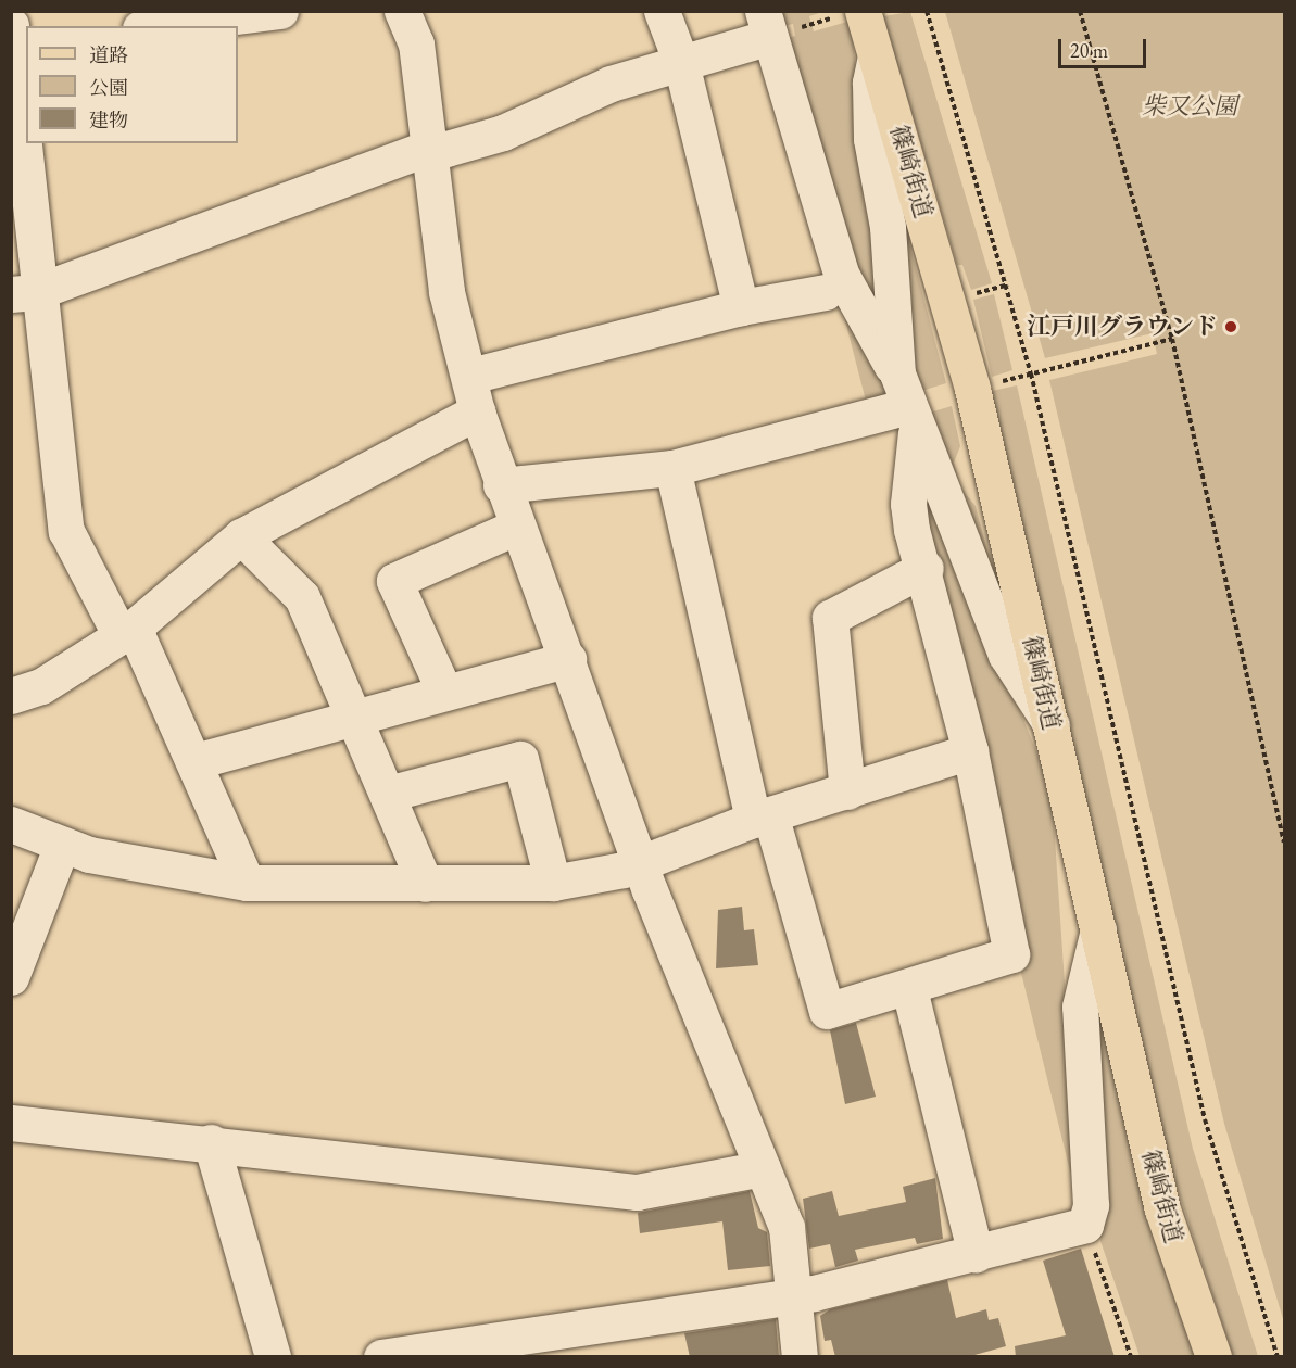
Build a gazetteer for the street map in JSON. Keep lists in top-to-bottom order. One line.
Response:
{"streets":{"main road":["篠崎街道"]},"parks":["柴又公園"],"places":["江戸川グラウンド"],"legend":["道路","公園","建物"],"scale_bar":"20 m"}
